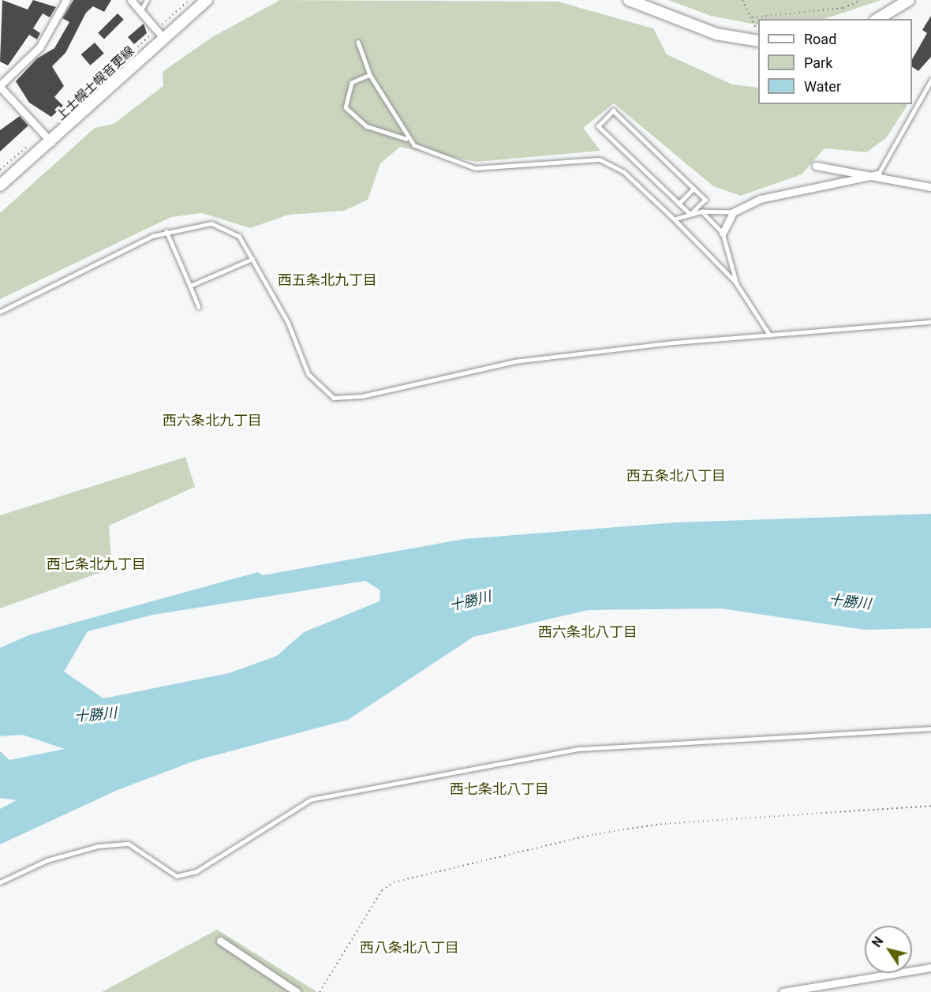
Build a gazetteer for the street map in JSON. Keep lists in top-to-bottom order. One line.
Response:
{"streets":{"main road":["上士幌士幌音更線"]},"districts":["西五条北九丁目","西六条北九丁目","西五条北八丁目","西七条北九丁目","西六条北八丁目","西七条北八丁目","西八条北八丁目"],"water":["十勝川"],"legend":["Road","Park","Water"],"north":"top left"}
